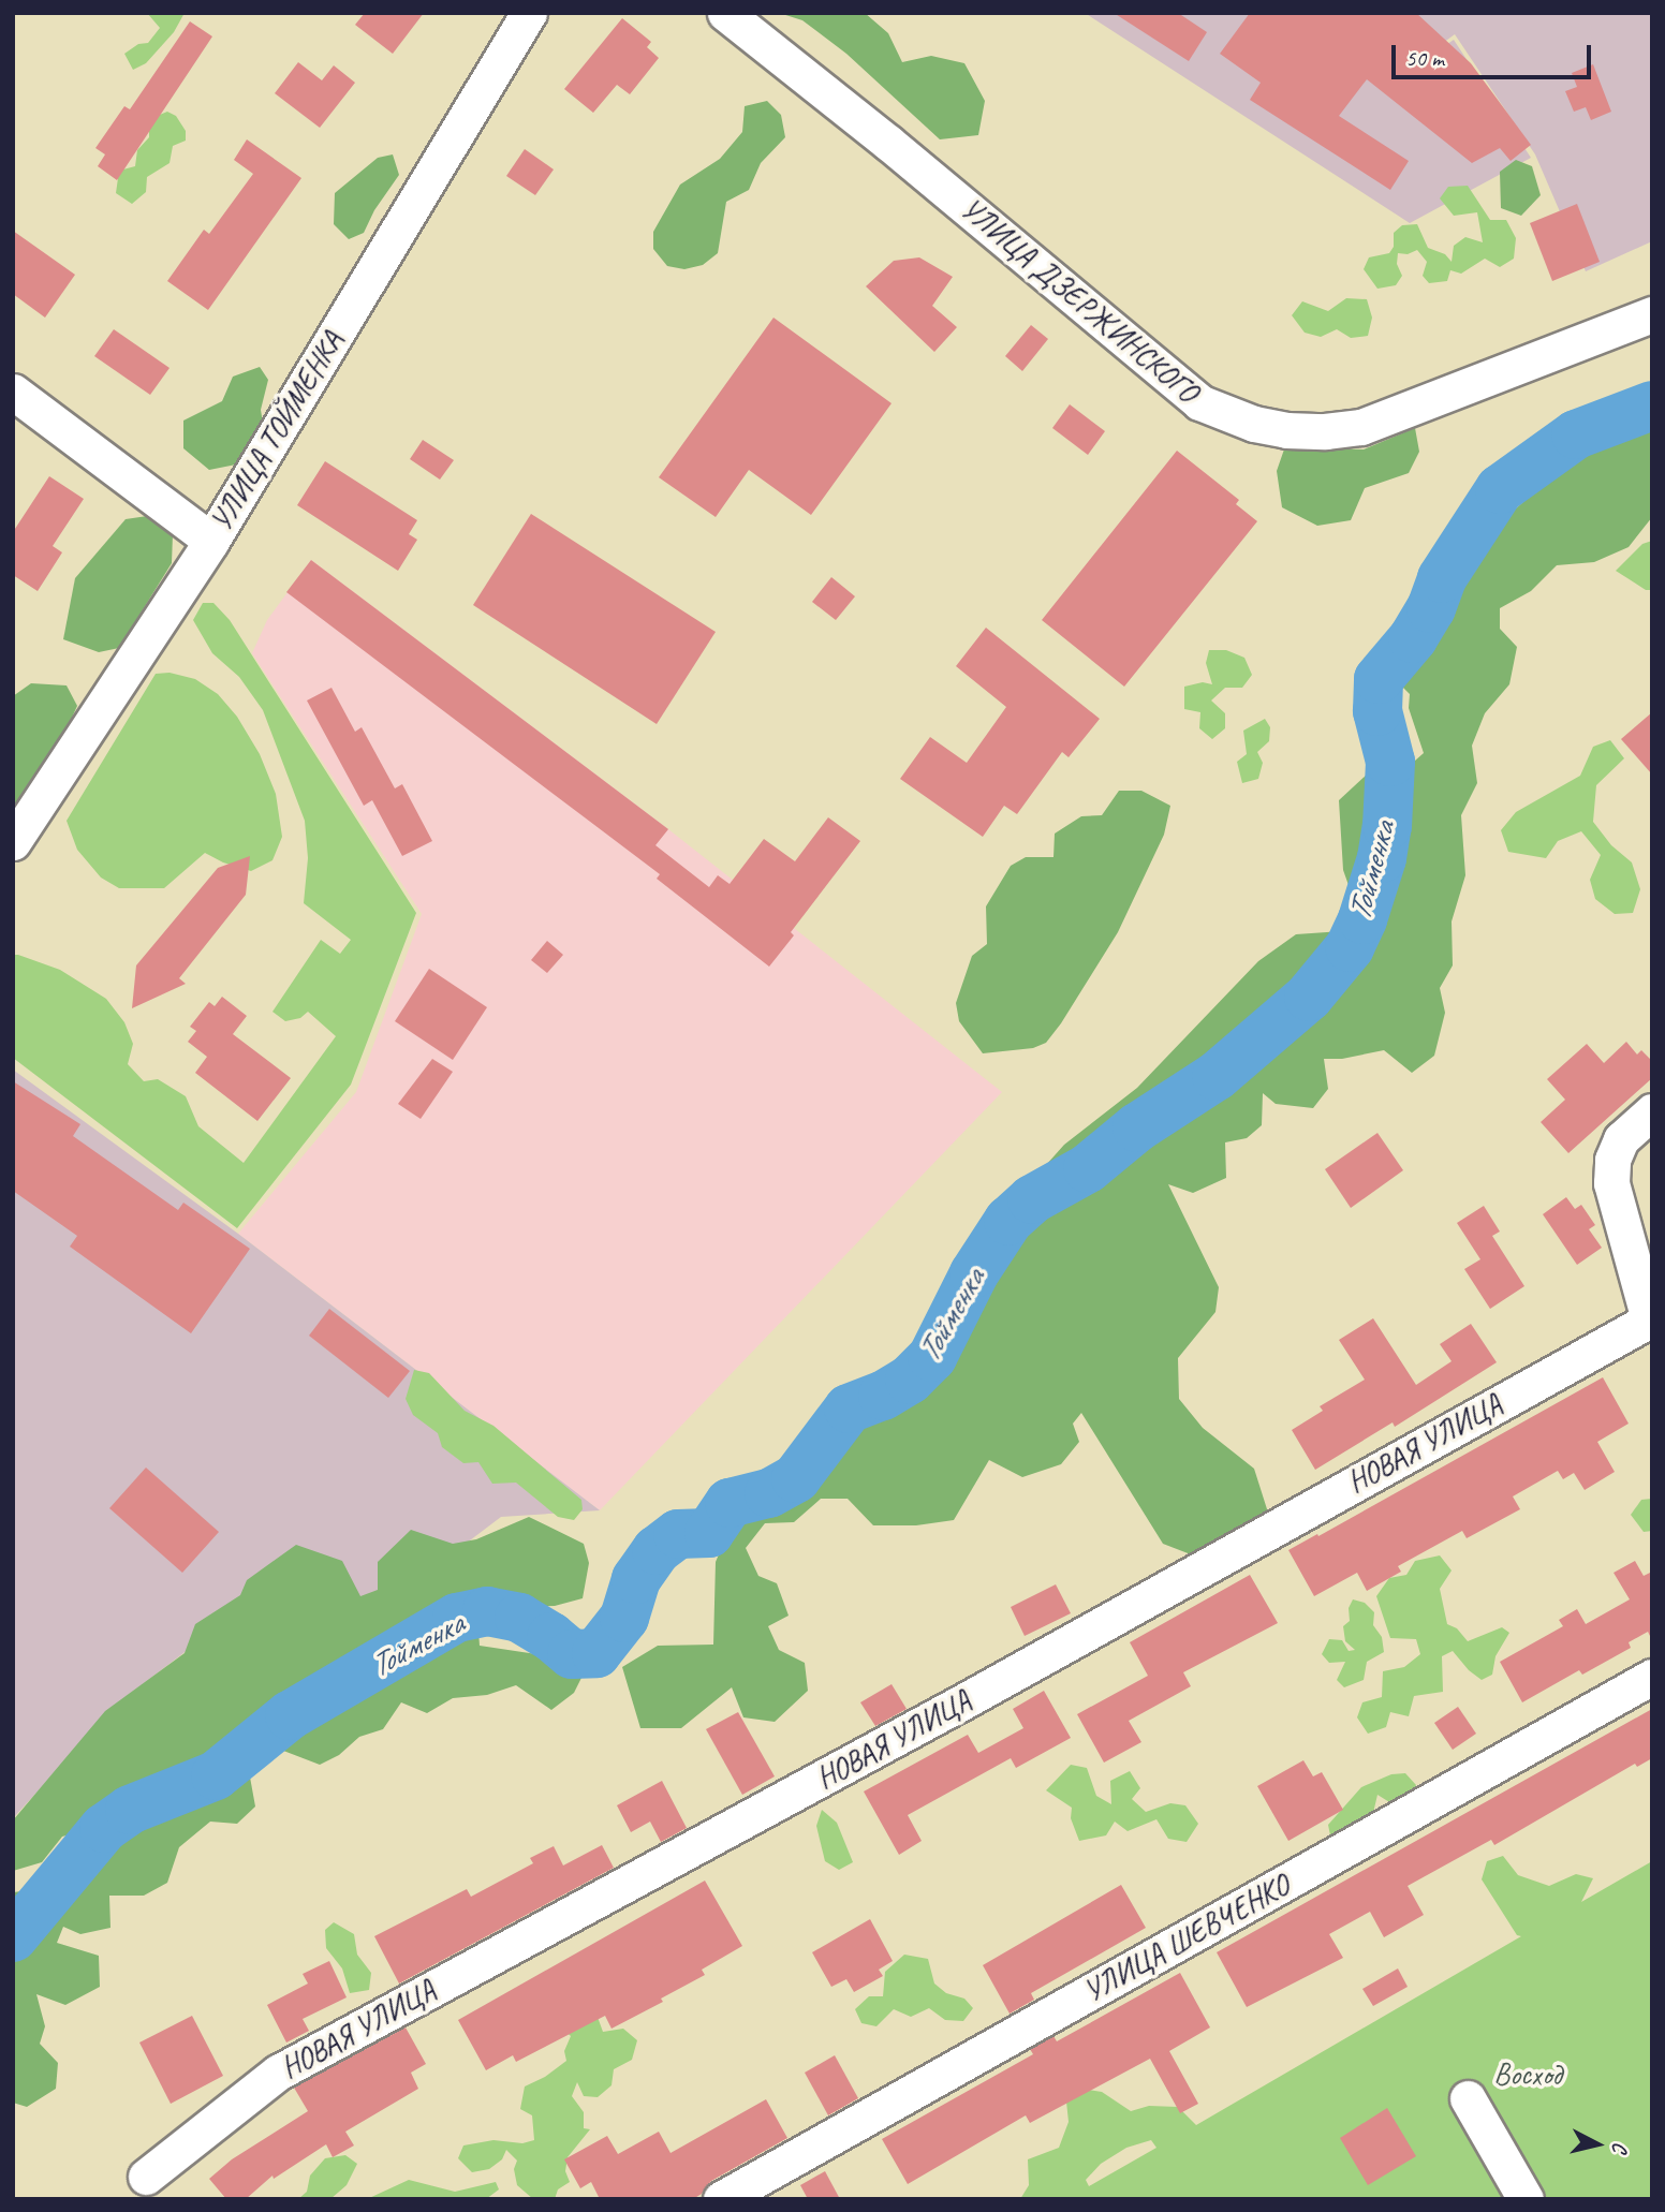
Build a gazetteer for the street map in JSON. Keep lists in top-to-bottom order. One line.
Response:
{"streets":{"street":["УЛИЦА ДЗЕРЖИНСКОГО","УЛИЦА ТОЙМЕНКА","НОВАЯ УЛИЦА","УЛИЦА ШЕВЧЕНКО"]},"water":["Тойменка"],"parks":["Восход"],"scale_bar":"50 m","north":"right"}
